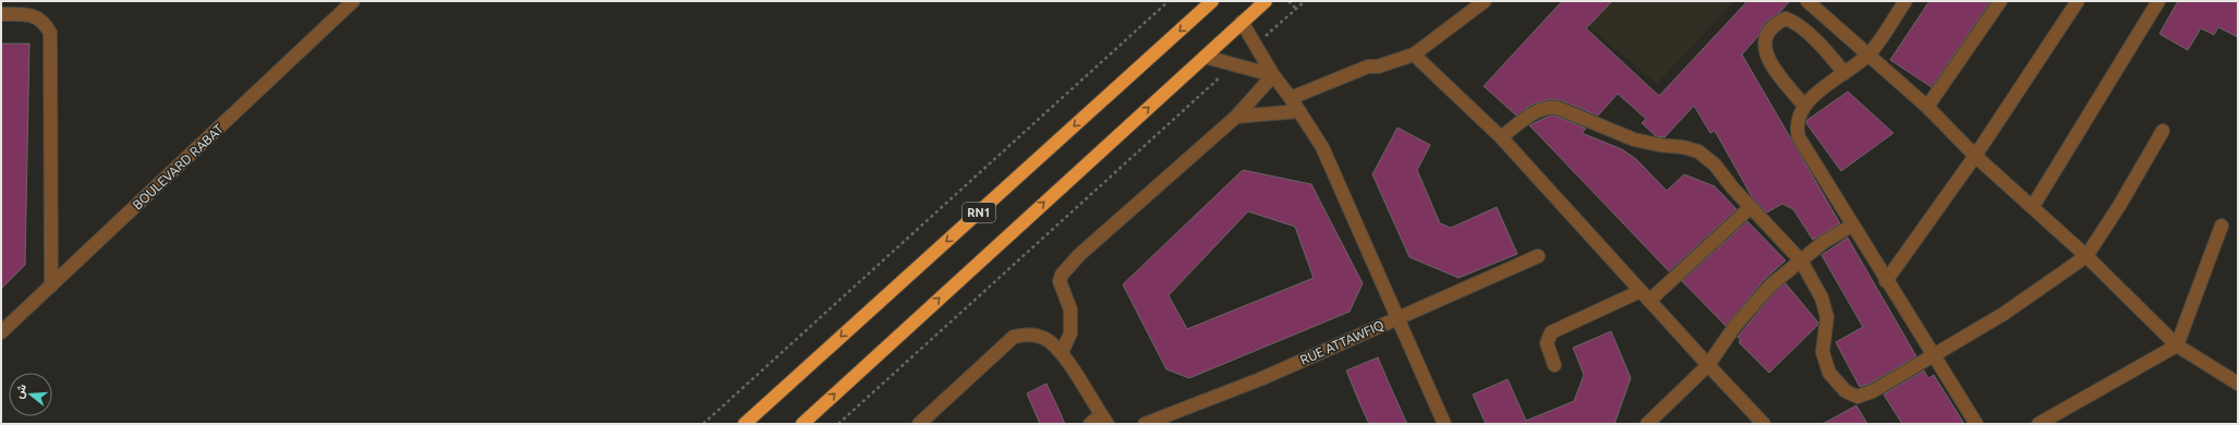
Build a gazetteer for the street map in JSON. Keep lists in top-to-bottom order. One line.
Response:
{"streets":{"highway":["RN1"],"street":["BOULEVARD RABAT","RUE ATTAWFIQ"]},"north":"left"}
